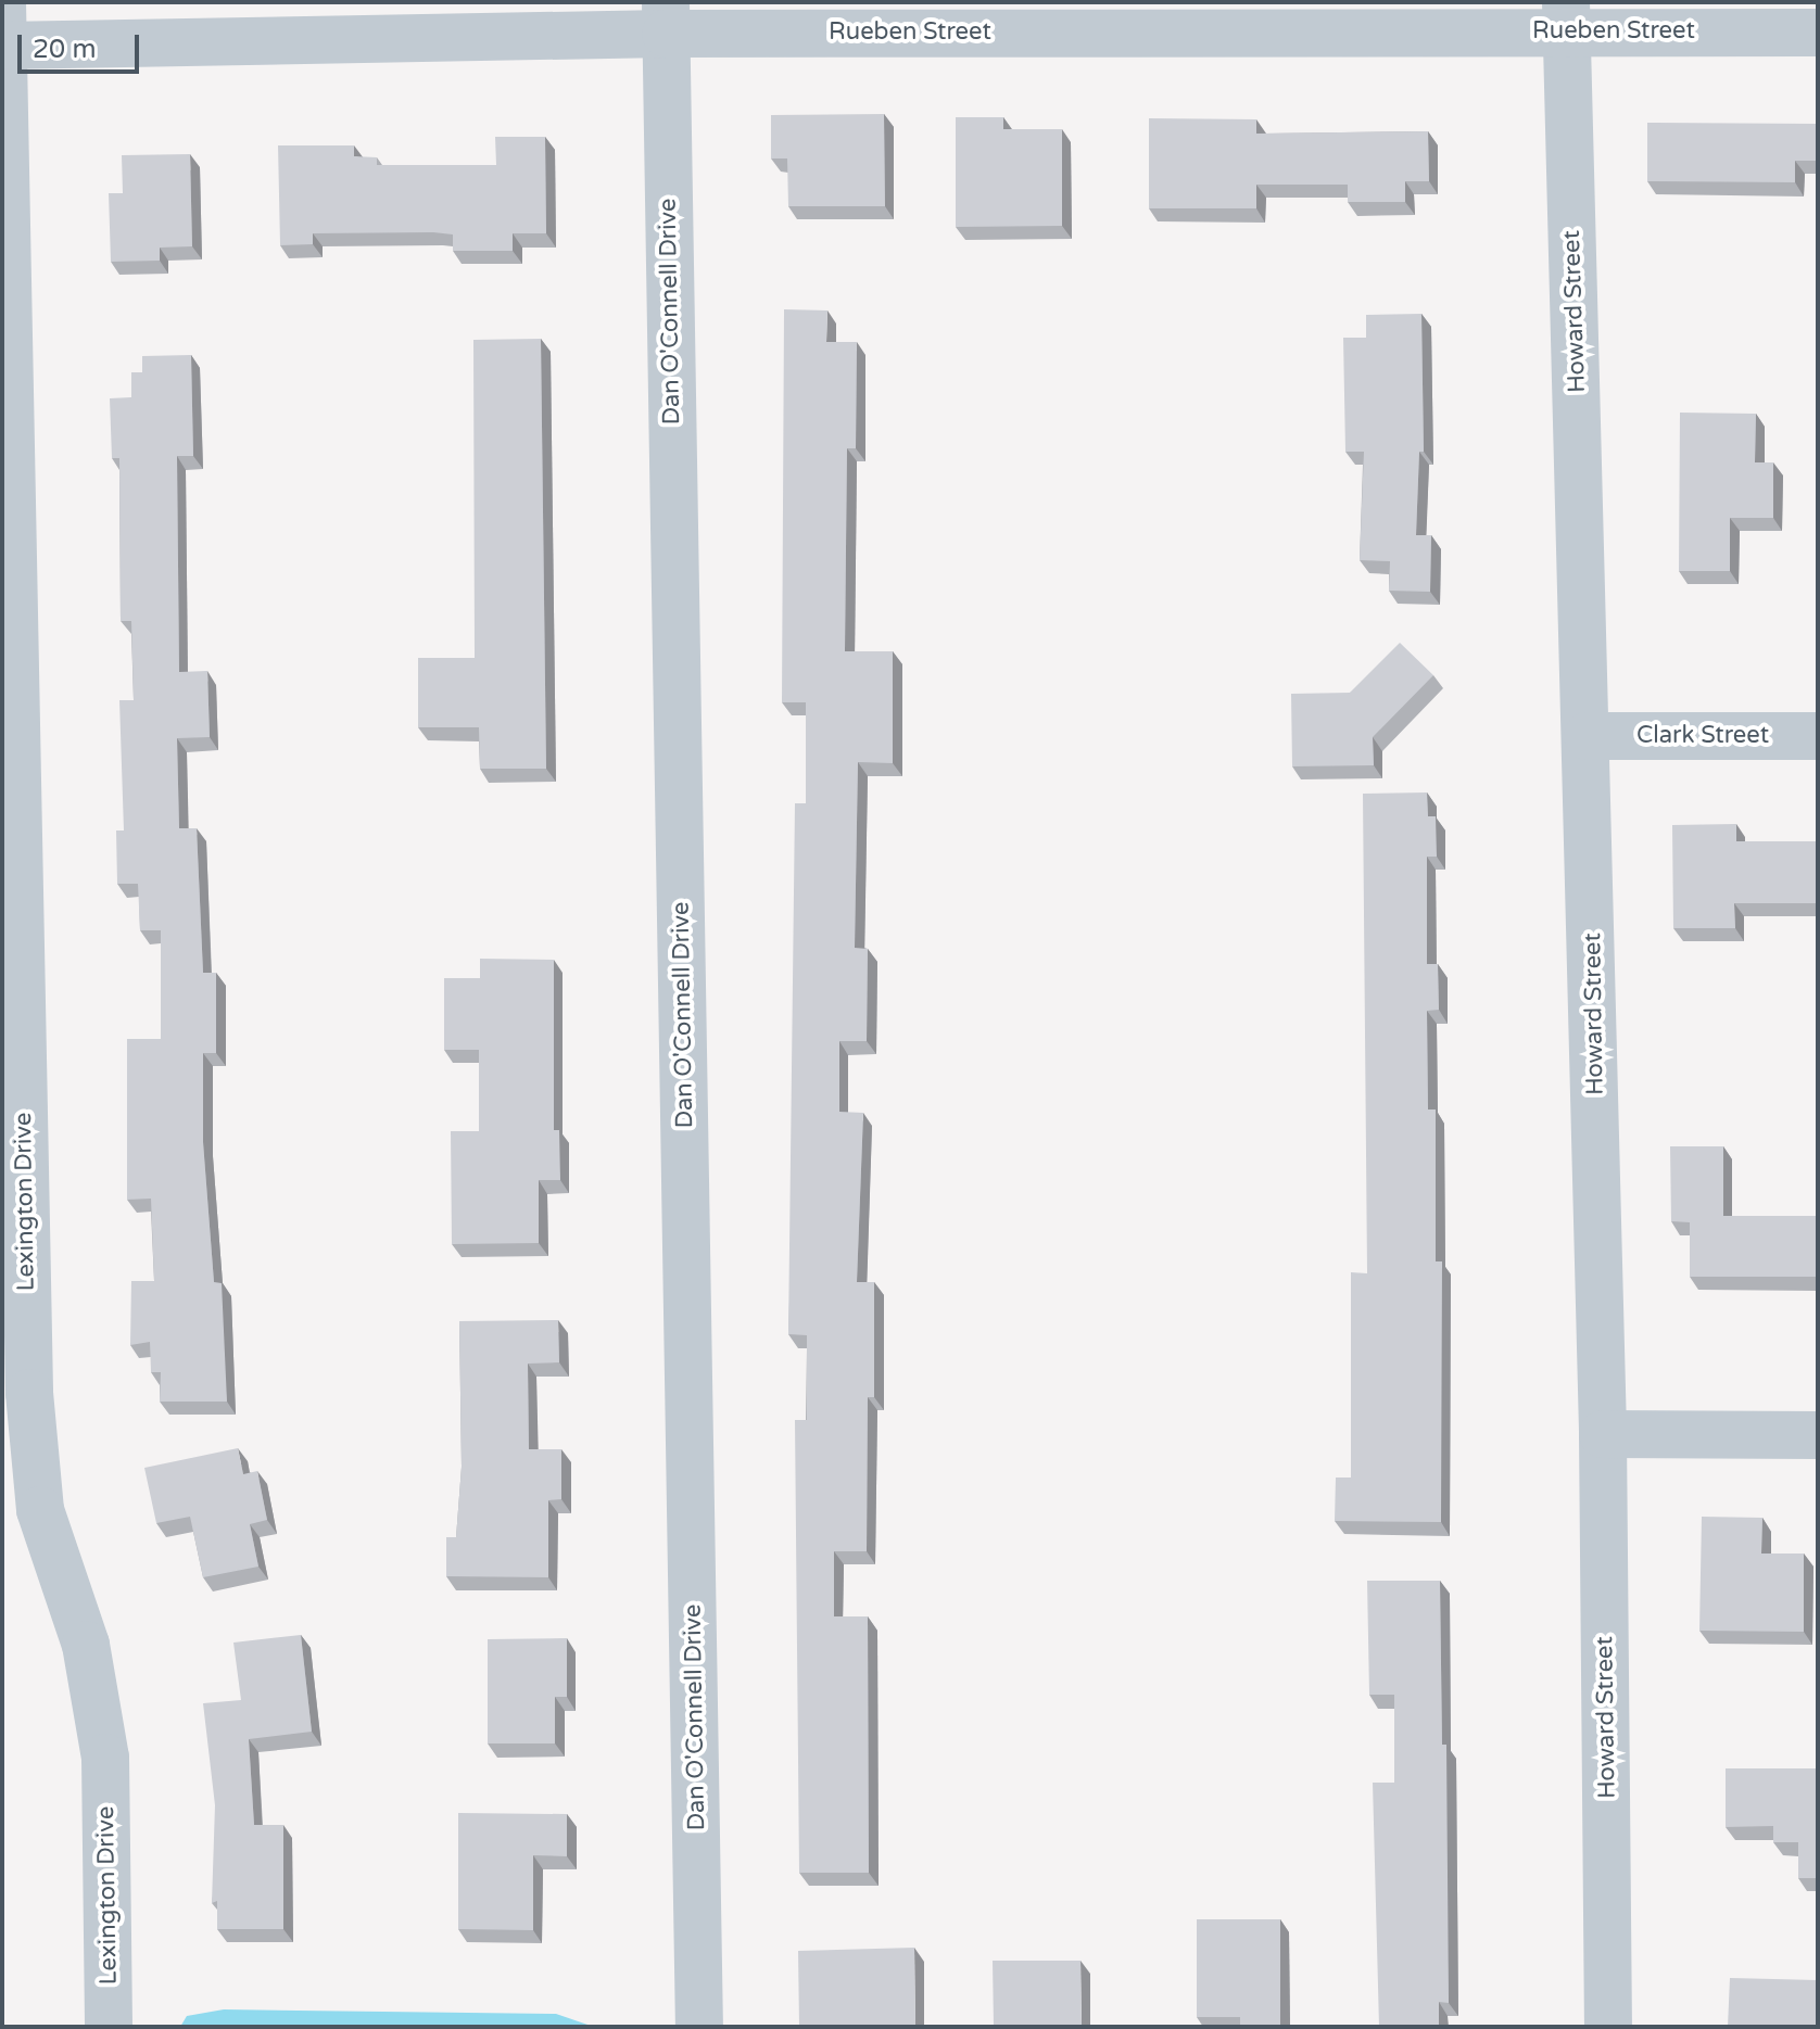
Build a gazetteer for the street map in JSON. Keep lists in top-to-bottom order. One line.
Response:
{"streets":{"street":["Rueben Street","Dan O'Connell Drive","Howard Street","Clark Street","Lexington Drive"]},"crossings":[["Rueben Street","Dan O'Connell Drive"],["Rueben Street","Howard Street"],["Rueben Street","Lexington Drive"],["Howard Street","Clark Street"]],"scale_bar":"20 m"}
